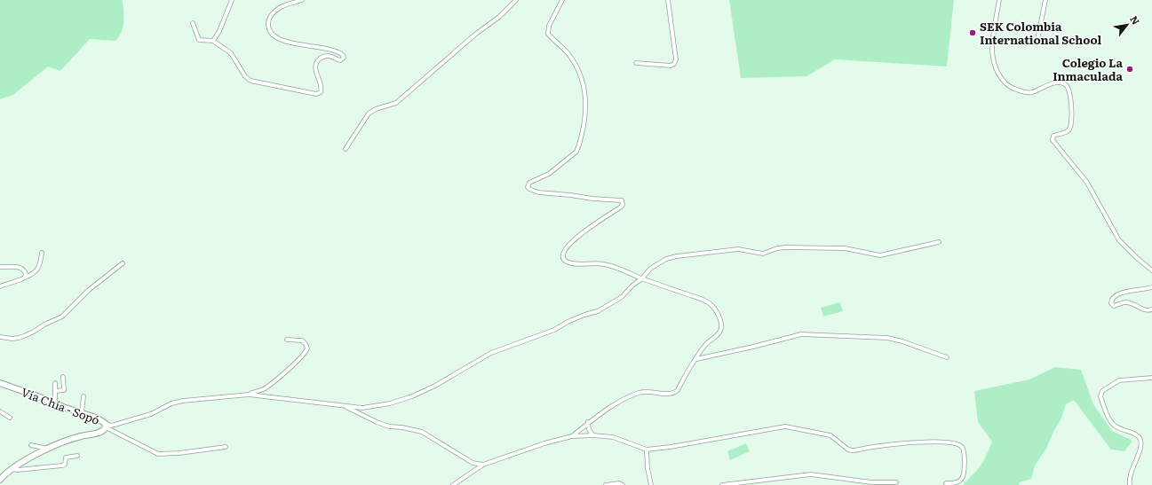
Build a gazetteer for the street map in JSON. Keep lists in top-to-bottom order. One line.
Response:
{"streets":{"street":["Vía Chía - Sopó"]},"places":["SEK Colombia International School","Colegio La Inmaculada"],"north":"top right"}
